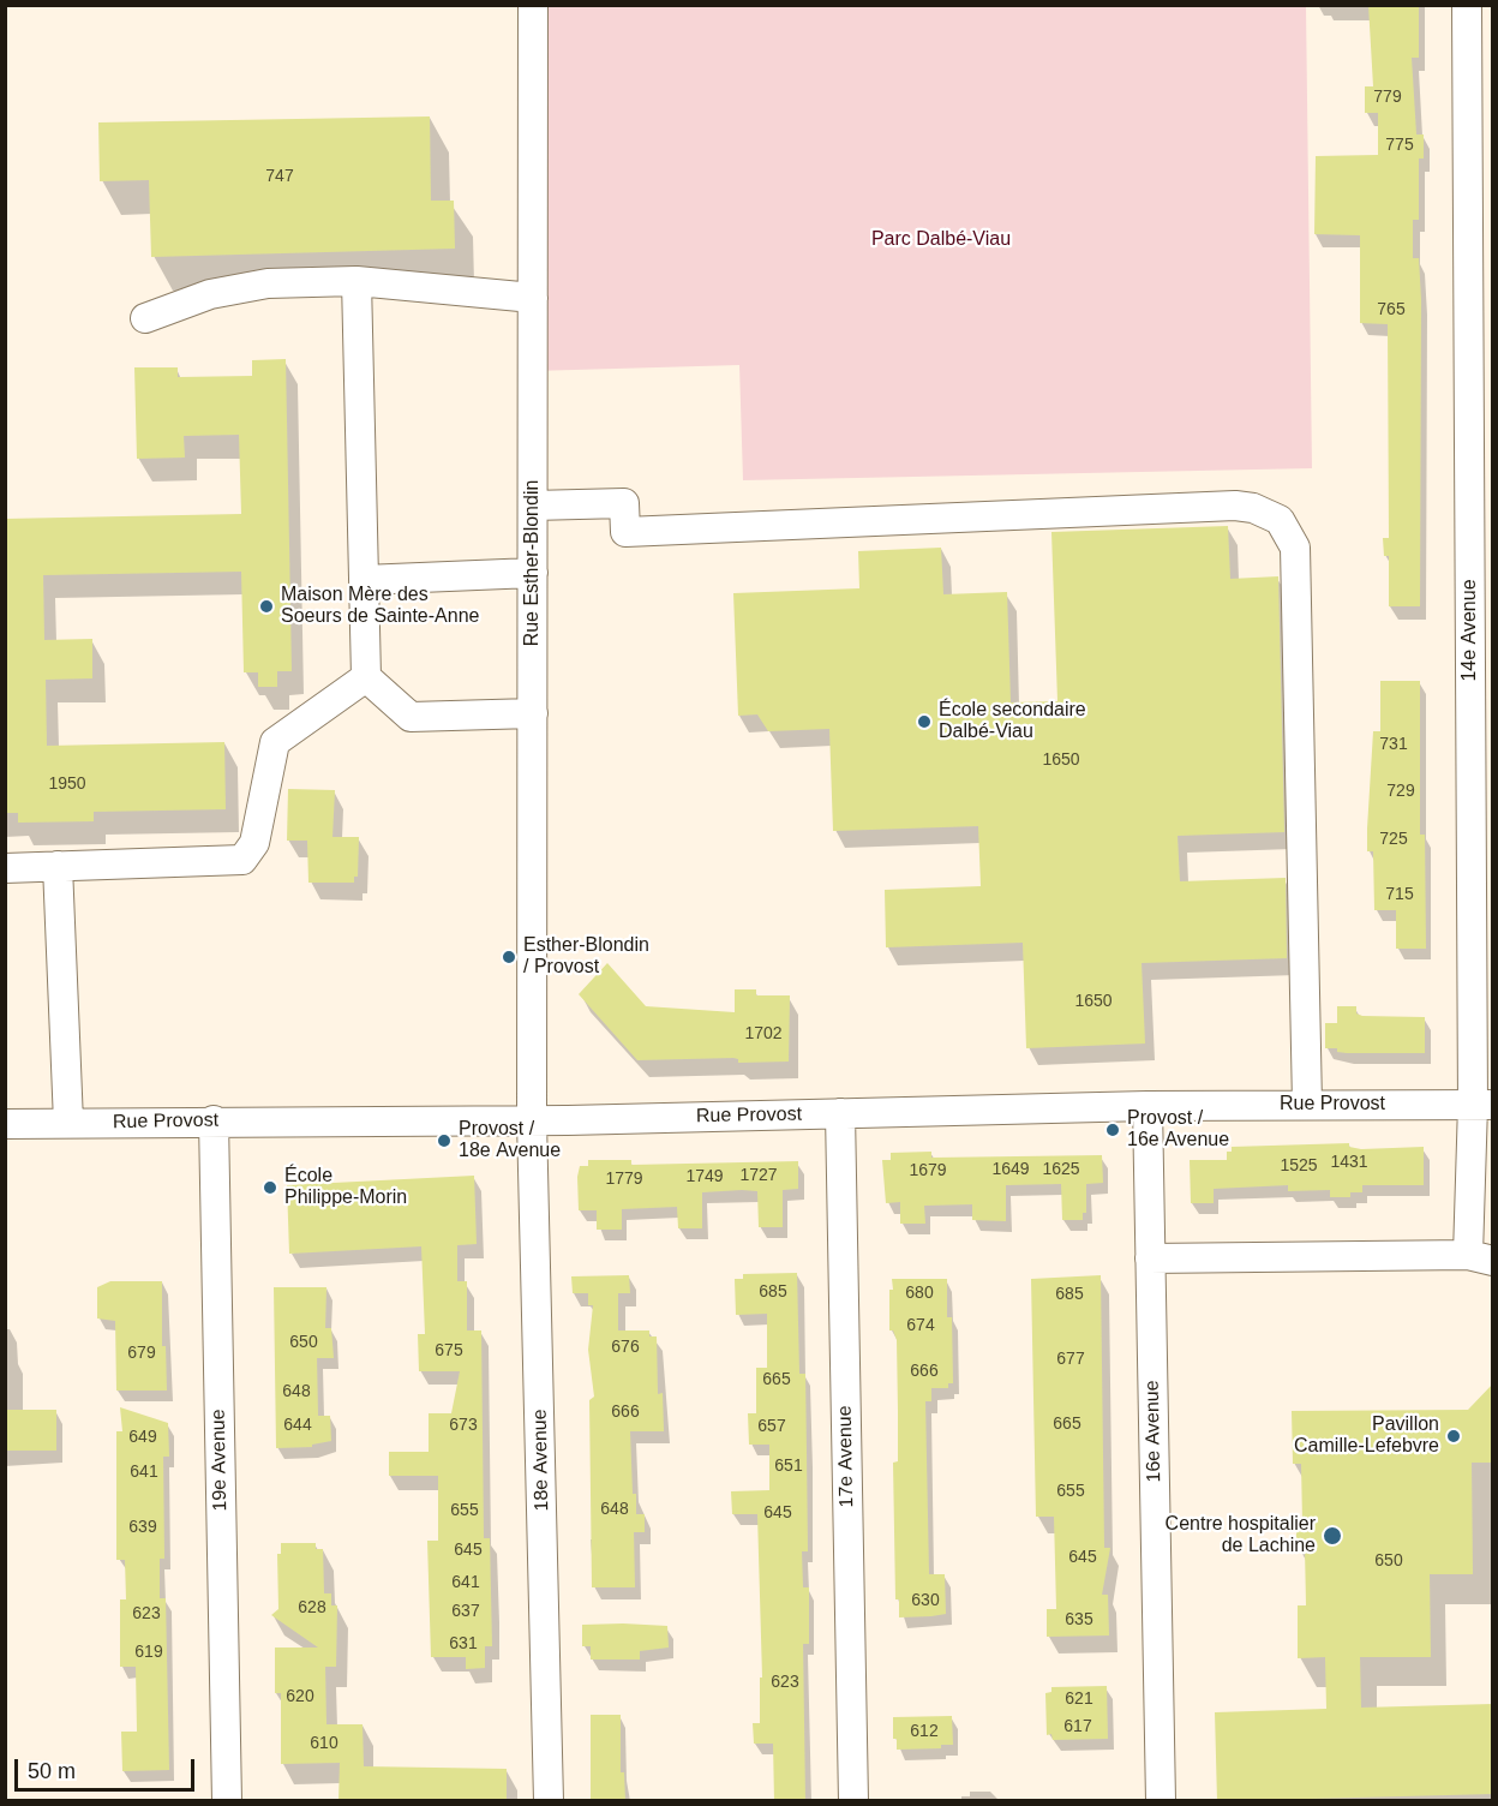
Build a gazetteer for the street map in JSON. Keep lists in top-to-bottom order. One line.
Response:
{"streets":{"street":["Rue Esther-Blondin","14e Avenue","Rue Provost","16e Avenue","17e Avenue","19e Avenue","18e Avenue"]},"crossings":[["Rue Esther-Blondin","Rue Provost"],["Rue Esther-Blondin","18e Avenue"],["14e Avenue","Rue Provost"],["Rue Provost","16e Avenue"],["Rue Provost","17e Avenue"],["Rue Provost","19e Avenue"],["Rue Provost","18e Avenue"]],"parks":["Parc Dalbé-Viau"],"places":["Maison Mère des Soeurs de Sainte-Anne","École secondaire Dalbé-Viau","Esther-Blondin / Provost","Provost / 16e Avenue","Provost / 18e Avenue","École Philippe-Morin","Pavillon Camille-Lefebvre","Centre hospitalier de Lachine"],"house_numbers":["779","775","747","765","731","1650","1950","729","725","715","1650","1702","1431","1525","1649","1625","1679","1727","1749","1779","685","680","685","674","650","676","675","679","677","666","665","648","666","665","644","673","657","649","651","641","655","648","655","645","639","645","645","650","641","630","628","637","623","635","631","619","623","620","621","617","612","610"],"scale_bar":"50 m"}
